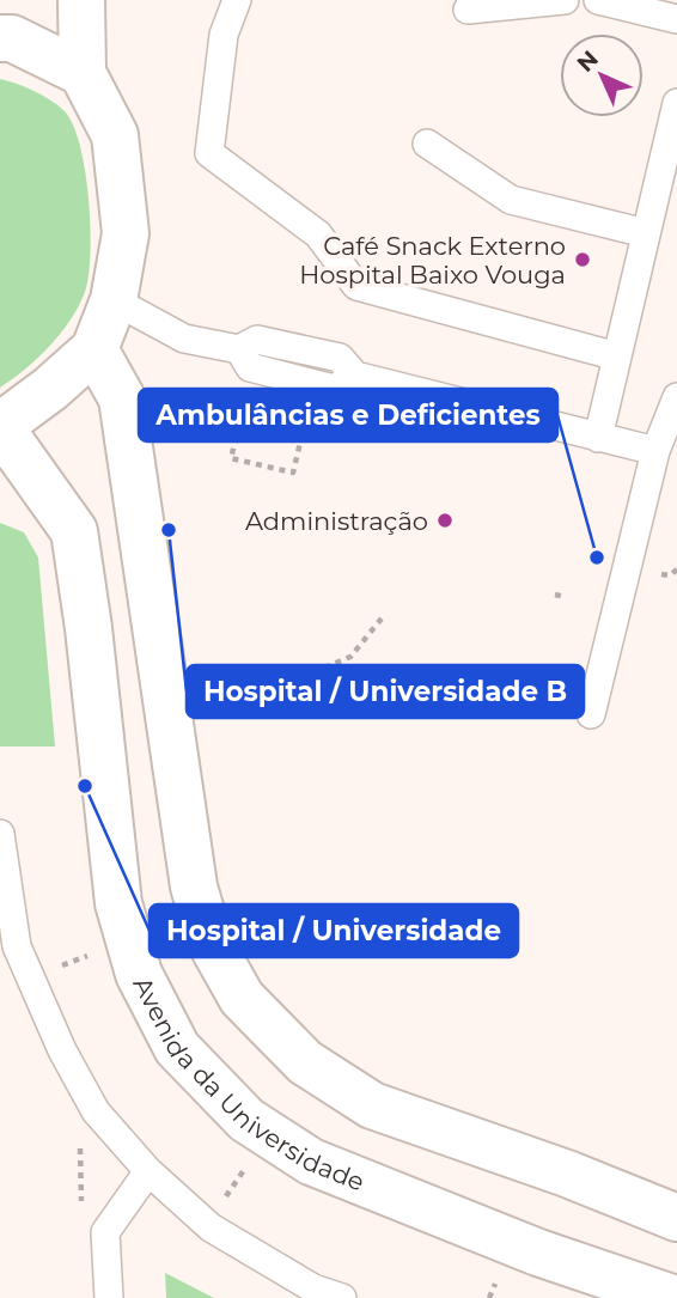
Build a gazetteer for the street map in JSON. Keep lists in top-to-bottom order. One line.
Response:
{"streets":{"main road":["Avenida da Universidade"]},"places":["Café Snack Externo Hospital Baixo Vouga","Administração","Hospital / Universidade B","Ambulâncias e Deficientes","Hospital / Universidade"],"north":"top left"}
